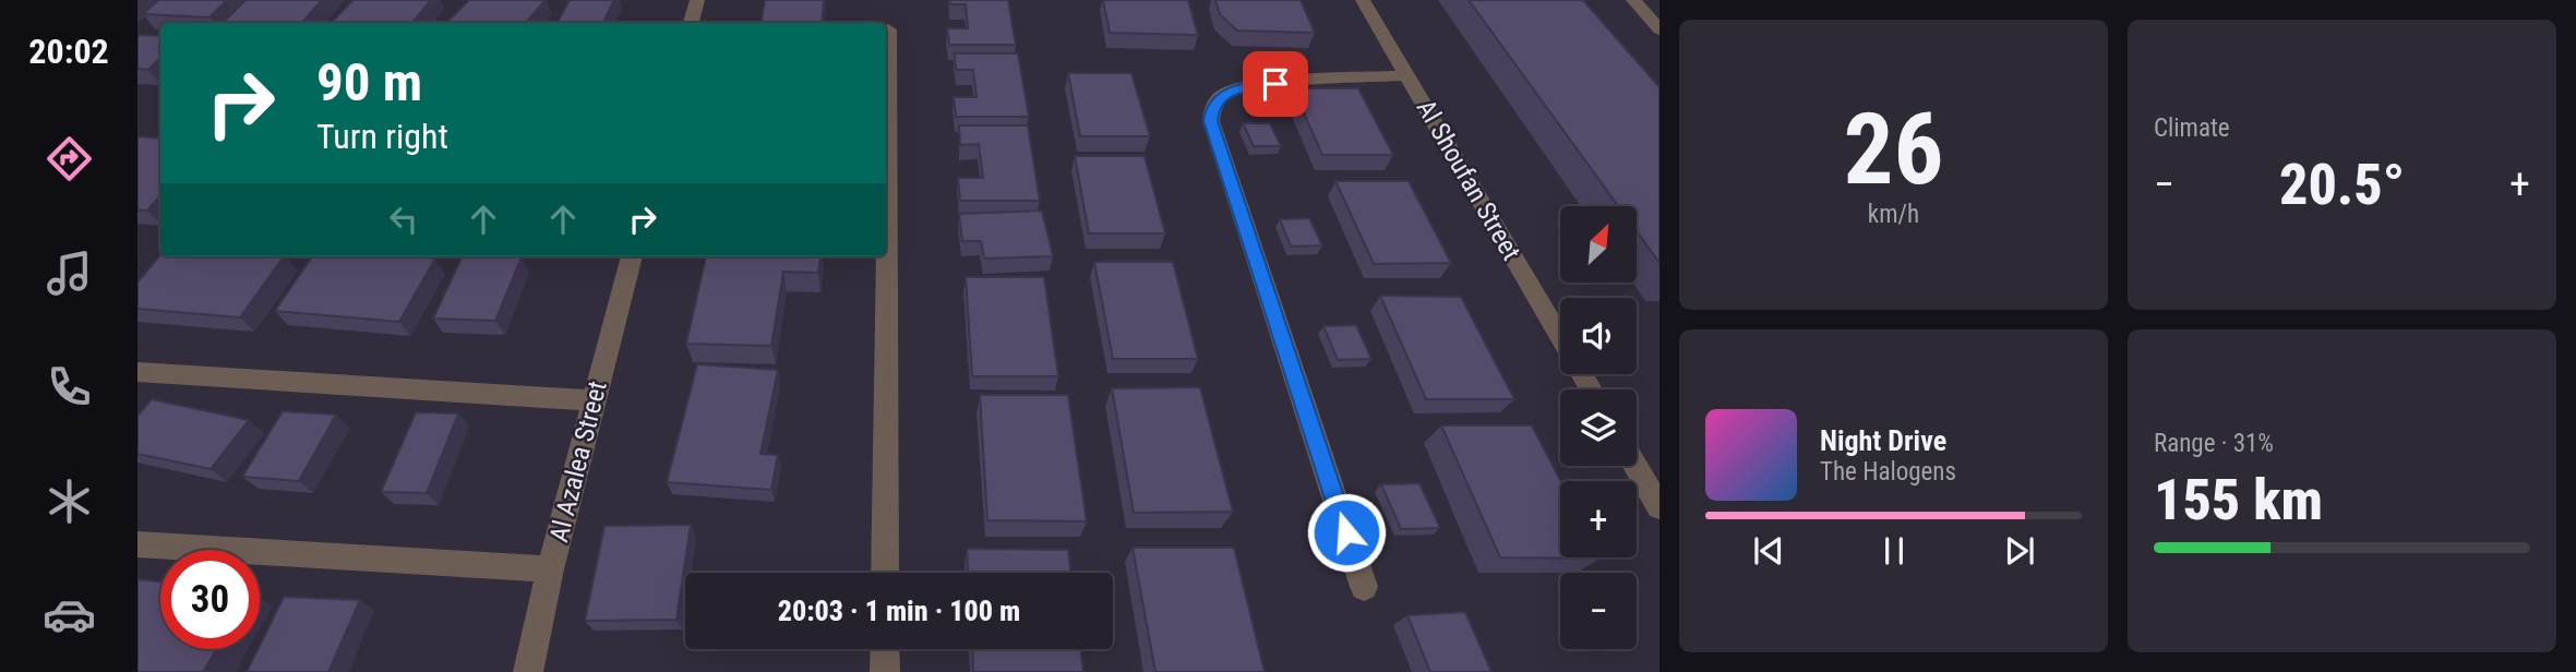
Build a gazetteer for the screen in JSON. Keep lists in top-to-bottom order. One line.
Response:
{"streets":{"street":["Al Shoufan Street","Al Azalea Street"]},"north":"top right","page":{"tabs":"20:02","tile":[["26","km/h"],"Climate",["Range · 31%","155 km"]],"turn":["90 m","Turn right"],"heat":["−","20.5°","+"],"map_buttons":["+","−"],"song":["Night Drive","The Halogens"],"limit":"30","trip":"20:03 · 1 min · 100 m"}}
